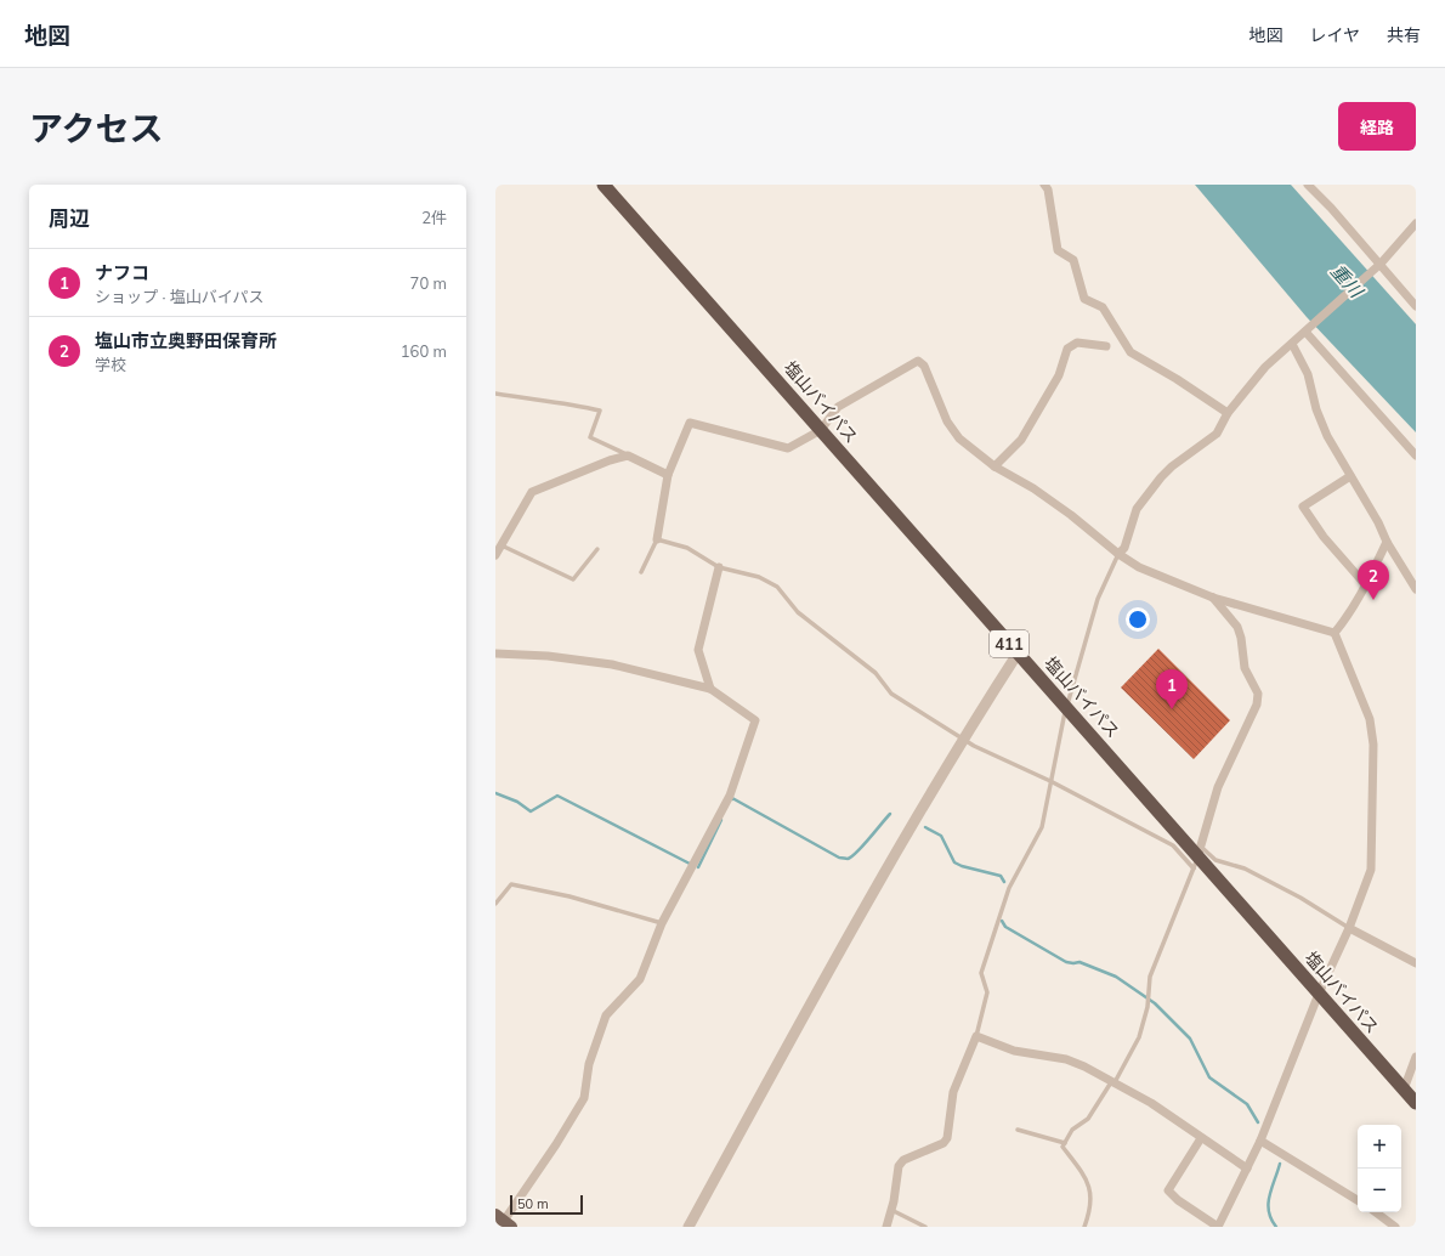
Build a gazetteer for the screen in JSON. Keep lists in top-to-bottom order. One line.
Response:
{"streets":{"highway":["塩山バイパス","411"]},"water":["重川"],"scale_bar":"50 m","page":{"header":"地図","nav":["地図","レイヤ","共有"],"title":"アクセス","buttons":"経路","heading":["周辺","2件"],"list":[{"mark":"1","name":"ナフコ","note":"ショップ · 塩山バイパス","value":"70 m"},{"mark":"2","name":"塩山市立奥野田保育所","note":"学校","value":"160 m"}],"pins":["2","1"],"map_buttons":["+","−"],"scale":"50 m"}}
